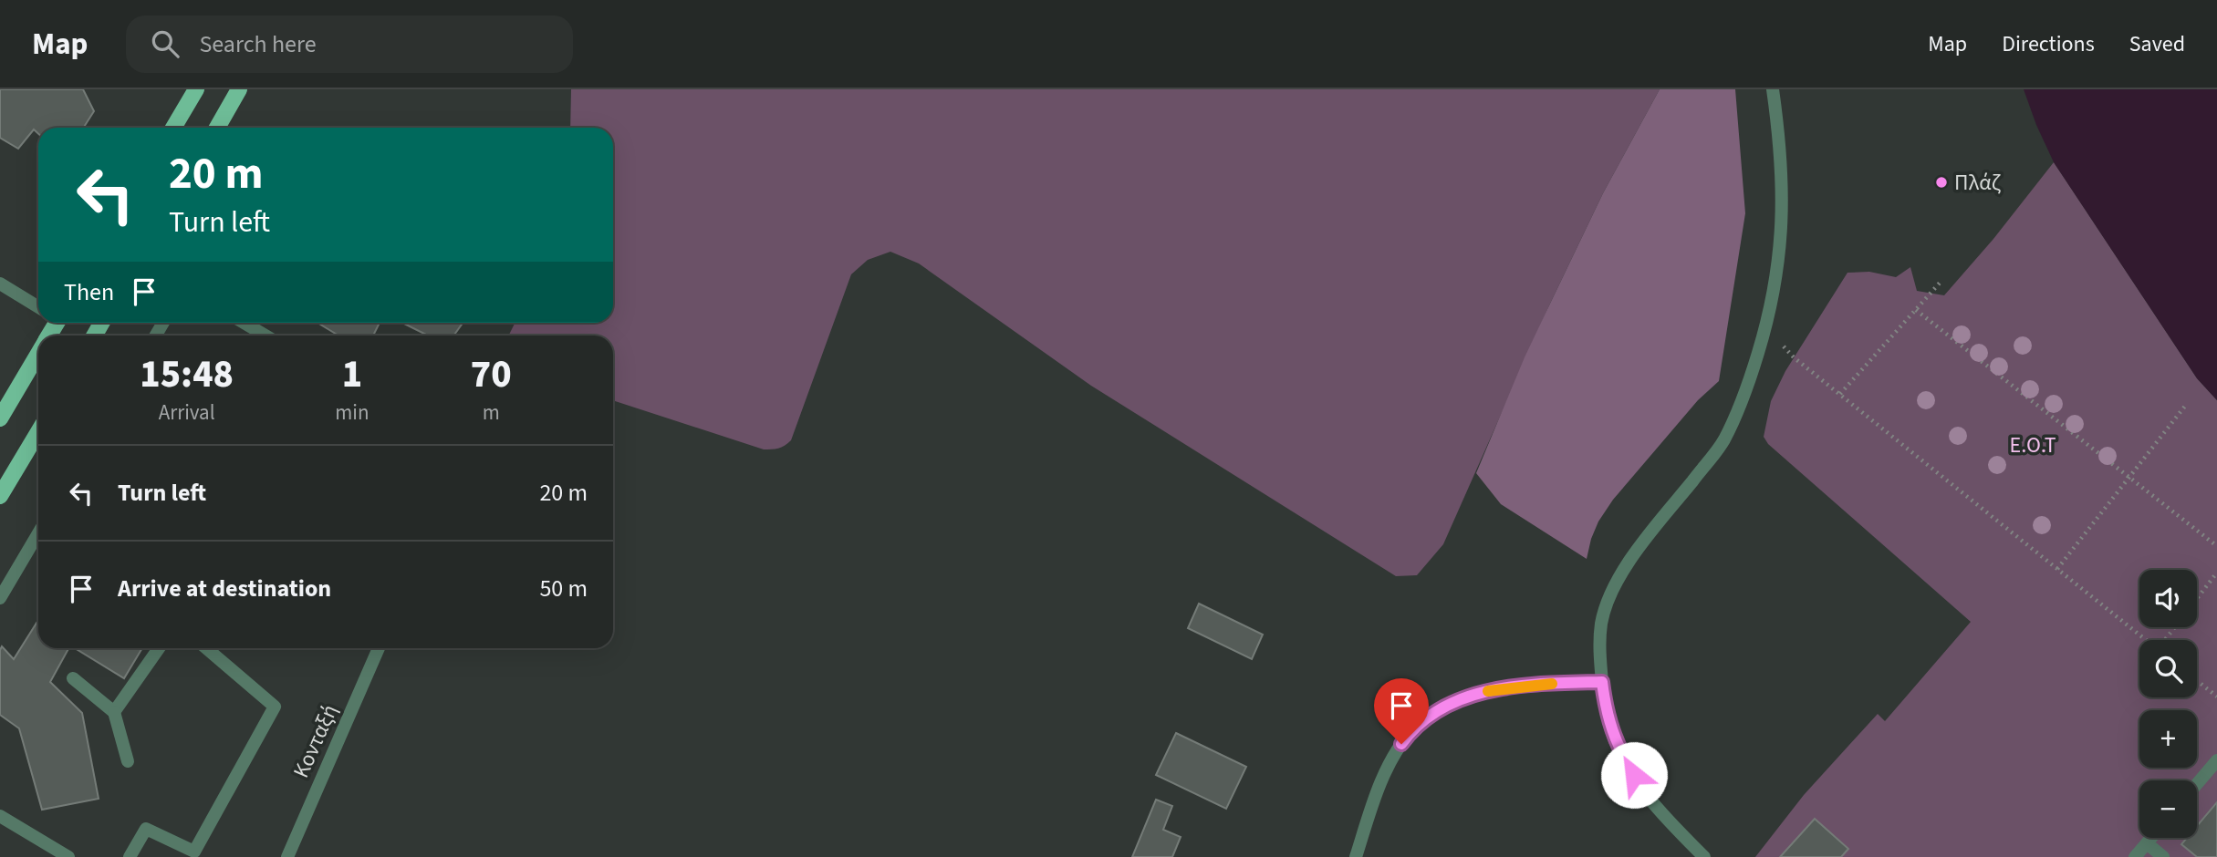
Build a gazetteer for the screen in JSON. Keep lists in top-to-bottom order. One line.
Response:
{"streets":{"street":["Κονταξή"]},"parks":["E.O.T"],"places":["Πλάζ"],"page":{"header":"Map","search":"Search here","nav":["Map","Directions","Saved"],"turn":["20 m","Turn left"],"then":"Then","eta":["15:48","Arrival","1","min","70","m"],"list":[{"name":"Turn left","value":"20 m"},{"name":"Arrive at destination","value":"50 m"}],"map_buttons":["+","−"]}}
